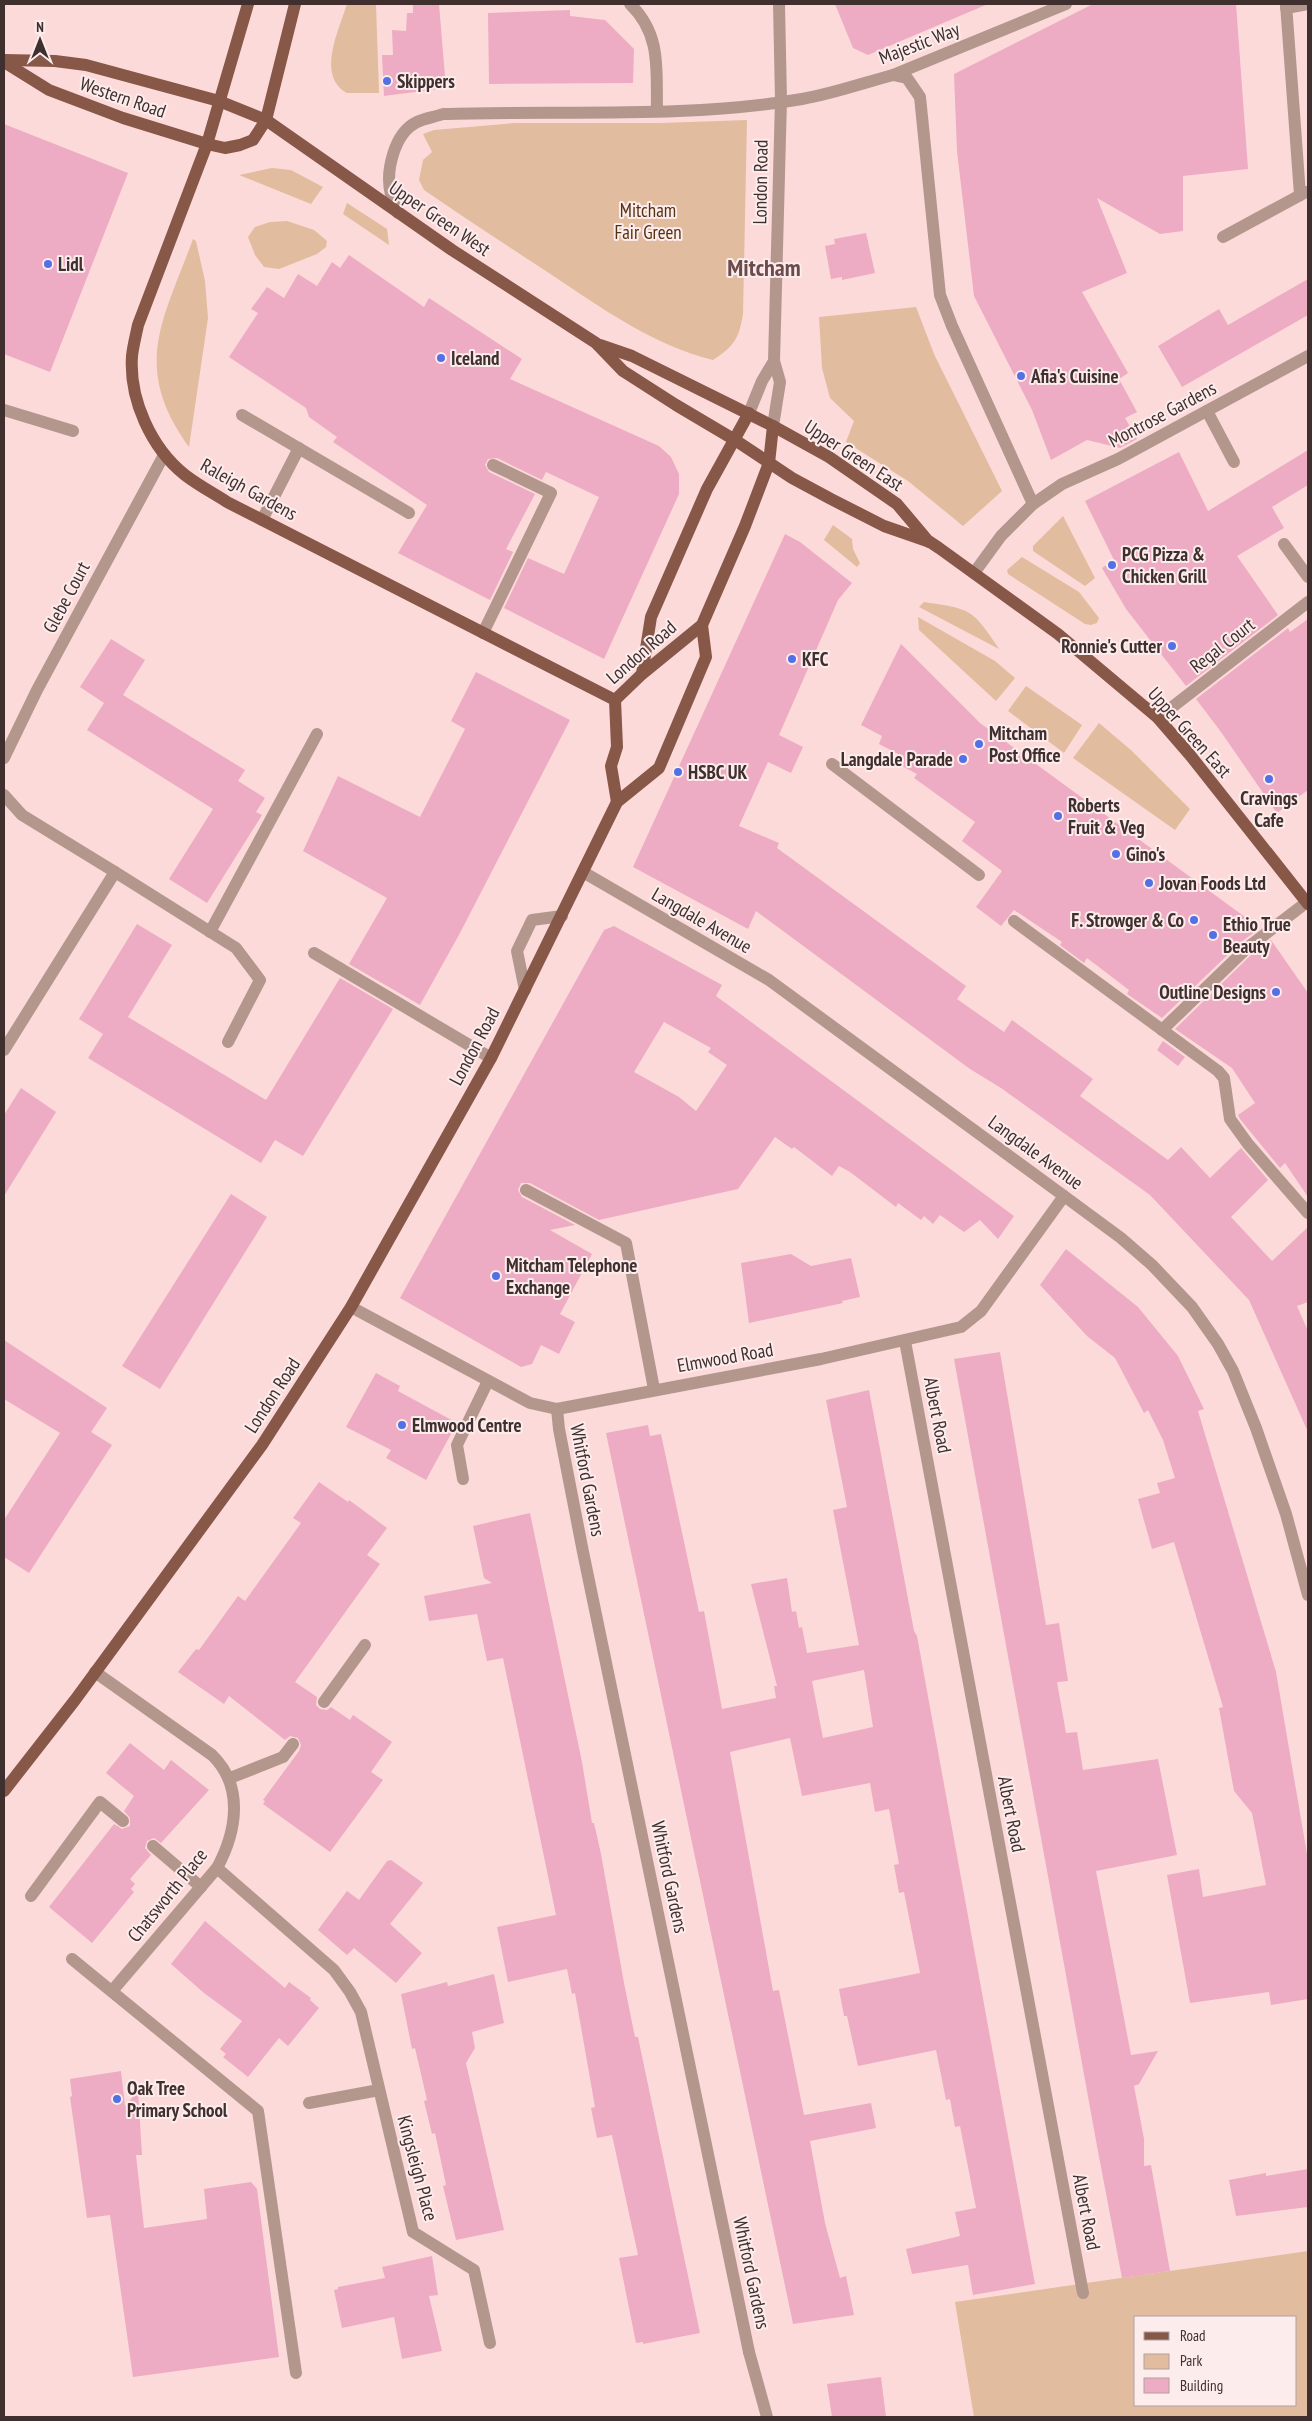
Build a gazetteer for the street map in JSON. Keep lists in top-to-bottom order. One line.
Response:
{"streets":{"main road":["Western Road","London Road","Upper Green West","Upper Green East","Raleigh Gardens"],"street":["Majestic Way","Montrose Gardens","Glebe Court","Regal Court","Langdale Avenue","Elmwood Road","Albert Road","Whitford Gardens","Chatsworth Place","Kingsleigh Place"]},"crossings":[["Majestic Way","London Road"],["Majestic Way","Upper Green West"],["Western Road","Upper Green West"],["Western Road","Raleigh Gardens"],["London Road","Upper Green West"],["London Road","Upper Green East"],["London Road","Raleigh Gardens"],["London Road","Langdale Avenue"],["London Road","Elmwood Road"],["London Road","Chatsworth Place"],["Upper Green West","Upper Green East"],["Upper Green East","Regal Court"],["Raleigh Gardens","Glebe Court"],["Langdale Avenue","Elmwood Road"],["Elmwood Road","Albert Road"],["Elmwood Road","Whitford Gardens"],["Chatsworth Place","Kingsleigh Place"]],"districts":["Mitcham"],"parks":["Mitcham Fair Green"],"places":["Skippers","Lidl","Iceland","Afia's Cuisine","PCG Pizza & Chicken Grill","Ronnie's Cutter","KFC","Mitcham Post Office","Langdale Parade","HSBC UK","Cravings Cafe","Roberts Fruit & Veg","Gino's","Jovan Foods Ltd","F. Strowger & Co","Ethio True Beauty","Outline Designs","Mitcham Telephone Exchange","Elmwood Centre","Oak Tree Primary School"],"legend":["Road","Park","Building"],"north":"top"}
